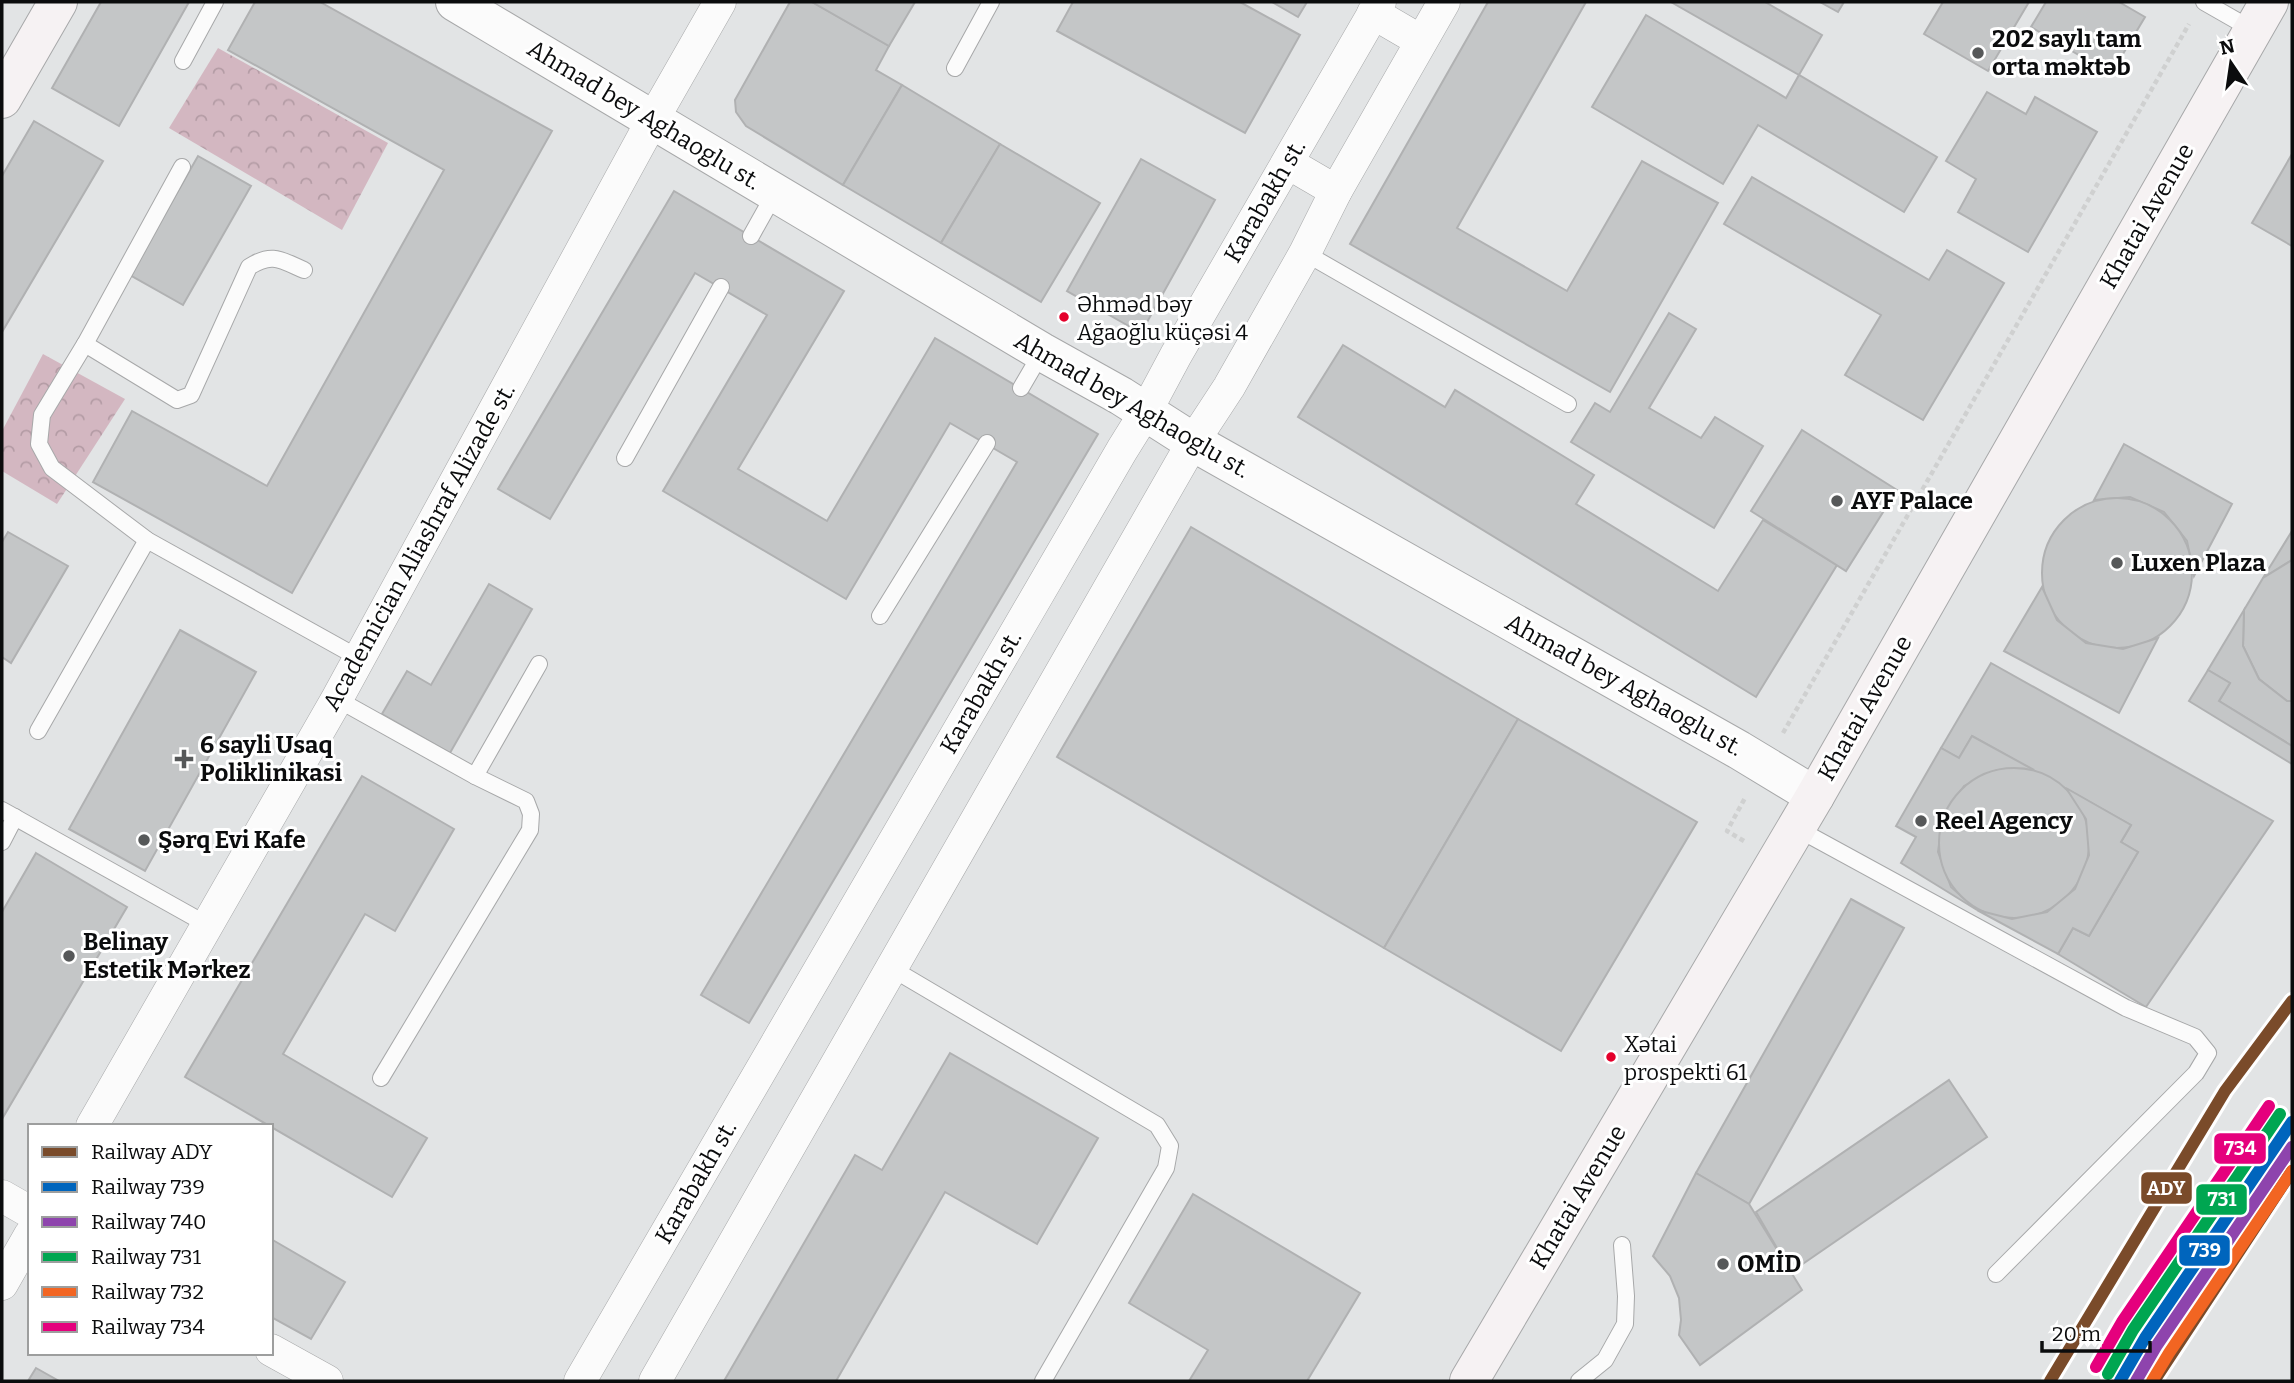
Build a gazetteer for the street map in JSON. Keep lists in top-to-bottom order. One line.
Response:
{"streets":{"main road":["Khatai Avenue"],"street":["Ahmad bey Aghaoglu st.","Karabakh st.","Academician Aliashraf Alizade st."]},"crossings":[["Ahmad bey Aghaoglu st.","Karabakh st."],["Ahmad bey Aghaoglu st.","Khatai Avenue"],["Ahmad bey Aghaoglu st.","Academician Aliashraf Alizade st."]],"places":{"other":["202 saylı tam orta məktəb","Əhməd bəy Ağaoğlu küçəsi 4","AYF Palace","Luxen Plaza","Reel Agency","Şərq Evi Kafe","Belinay Estetik Mərkez","Xətai prospekti 61","OMİD"],"health":["6 sayli Usaq Poliklinikasi"]},"lines":["rail line ADY","rail line 734","rail line 731","rail line 739","rail line 740","rail line 732"],"legend":["Railway ADY","Railway 739","Railway 740","Railway 731","Railway 732","Railway 734"],"scale_bar":"20 m","north":"top"}
